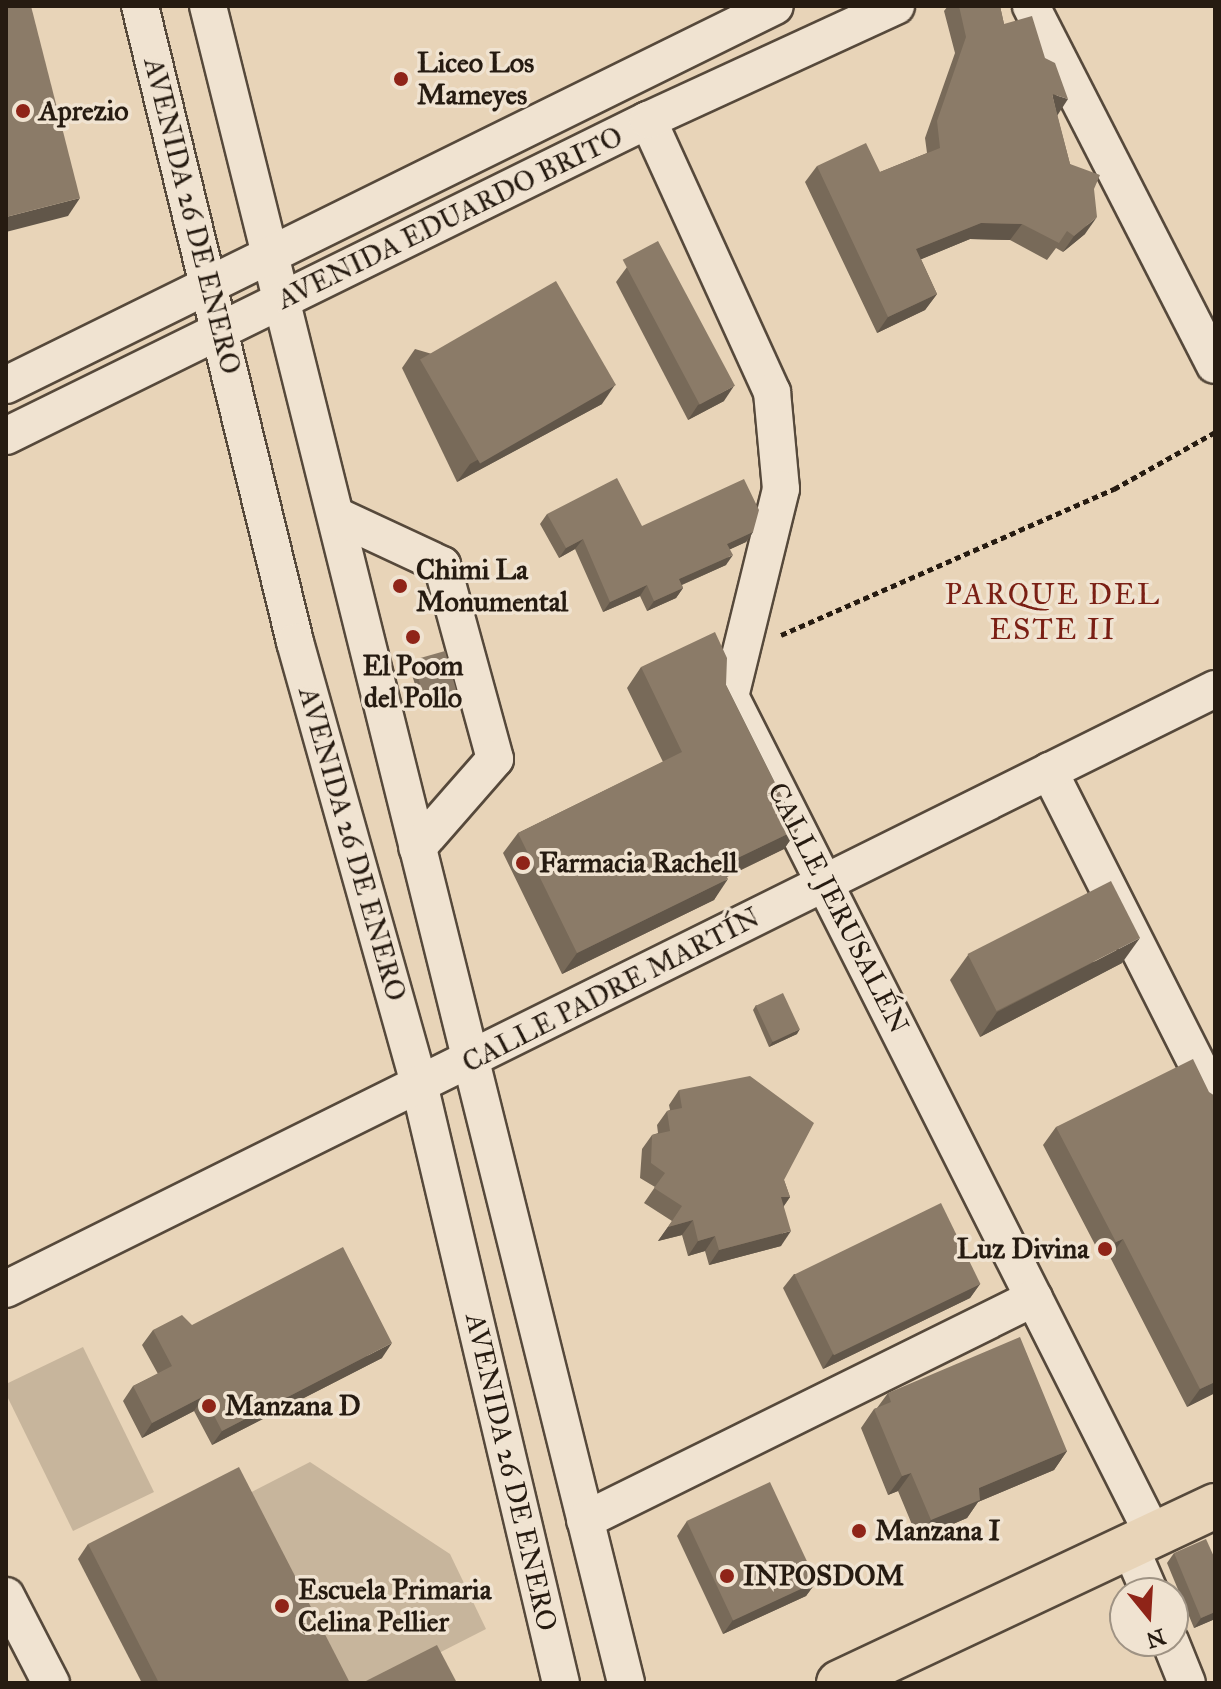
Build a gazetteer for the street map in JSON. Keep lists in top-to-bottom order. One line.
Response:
{"streets":{"street":["AVENIDA 26 DE ENERO","AVENIDA EDUARDO BRITO","CALLE JERUSALÉN","CALLE PADRE MARTÍN"]},"crossings":[["AVENIDA 26 DE ENERO","AVENIDA EDUARDO BRITO"],["AVENIDA 26 DE ENERO","CALLE PADRE MARTÍN"],["AVENIDA EDUARDO BRITO","CALLE JERUSALÉN"],["CALLE JERUSALÉN","CALLE PADRE MARTÍN"]],"districts":["PARQUE DEL ESTE II"],"places":["Liceo Los Mameyes","Aprezio","Chimi La Monumental","El Poom del Pollo","Farmacia Rachell","Luz Divina","Manzana D","Manzana I","INPOSDOM","Escuela Primaria Celina Pellier"],"north":"bottom"}
